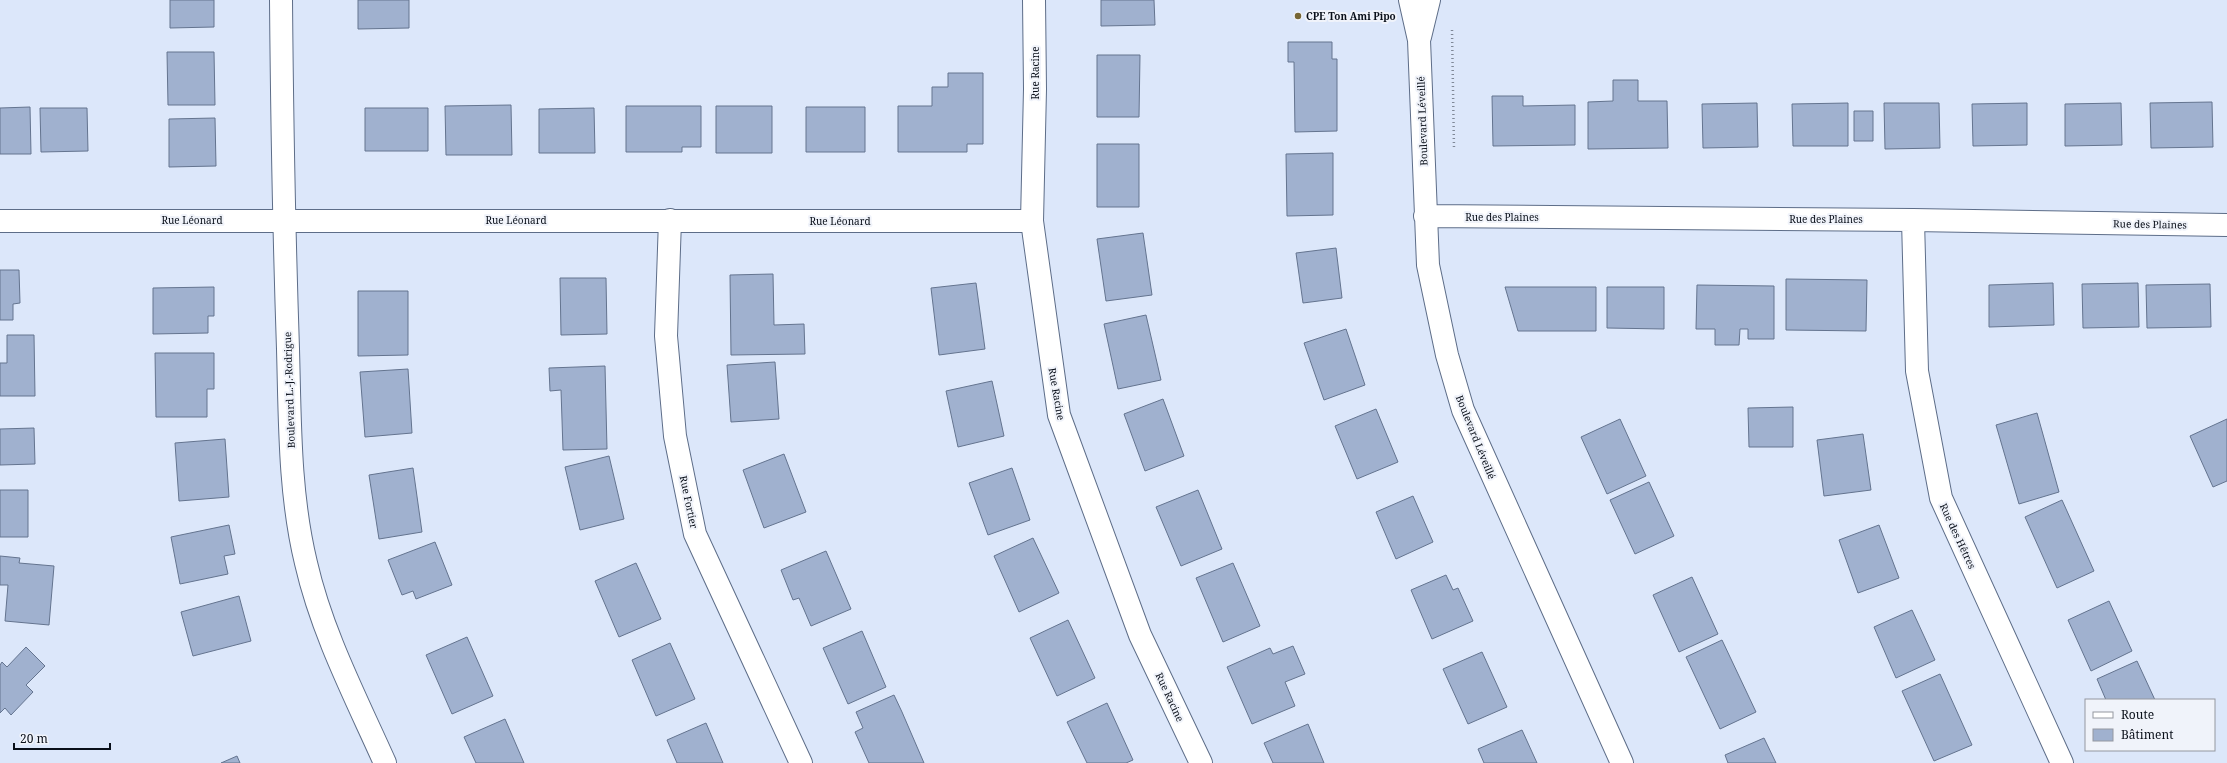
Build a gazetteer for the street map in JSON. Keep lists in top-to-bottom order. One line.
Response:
{"streets":{"street":["Rue Racine","Boulevard Léveillé","Rue des Plaines","Rue Léonard","Boulevard L.-J.-Rodrigue","Rue Fortier","Rue des Hêtres"]},"crossings":[["Rue Racine","Rue Léonard"],["Boulevard Léveillé","Rue des Plaines"],["Rue des Plaines","Rue des Hêtres"],["Rue Léonard","Boulevard L.-J.-Rodrigue"],["Rue Léonard","Rue Fortier"]],"places":["CPE Ton Ami Pipo"],"legend":["Route","Bâtiment"],"scale_bar":"20 m"}
